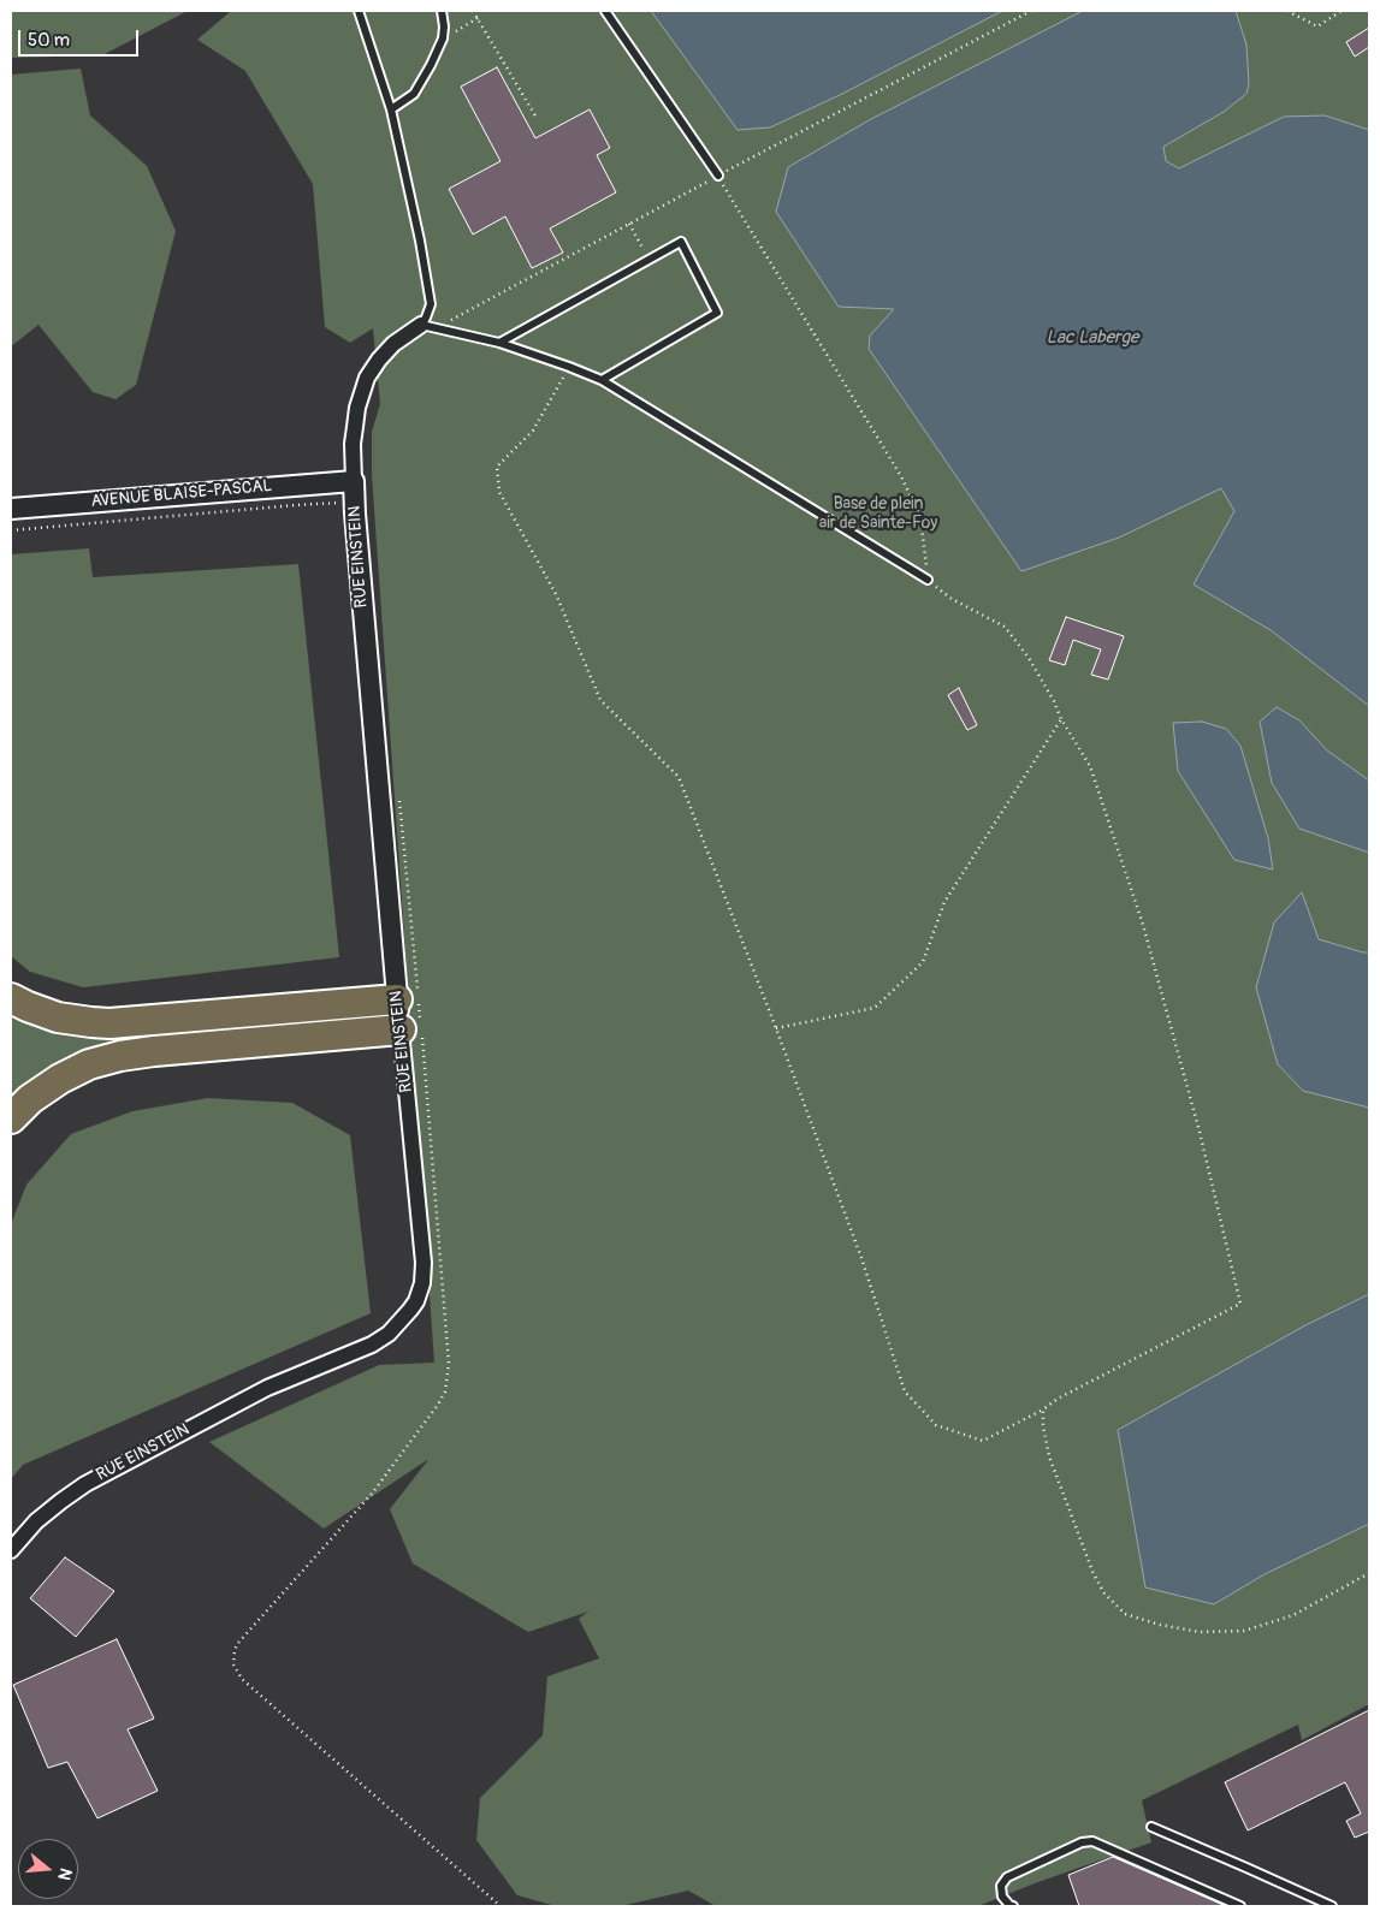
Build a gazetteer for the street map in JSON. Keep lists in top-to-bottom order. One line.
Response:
{"streets":{"street":["AVENUE BLAISE-PASCAL","RUE EINSTEIN"]},"crossings":[["AVENUE BLAISE-PASCAL","RUE EINSTEIN"]],"water":["Lac Laberge"],"parks":["Base de plein air de Sainte-Foy"],"scale_bar":"50 m","north":"right"}
